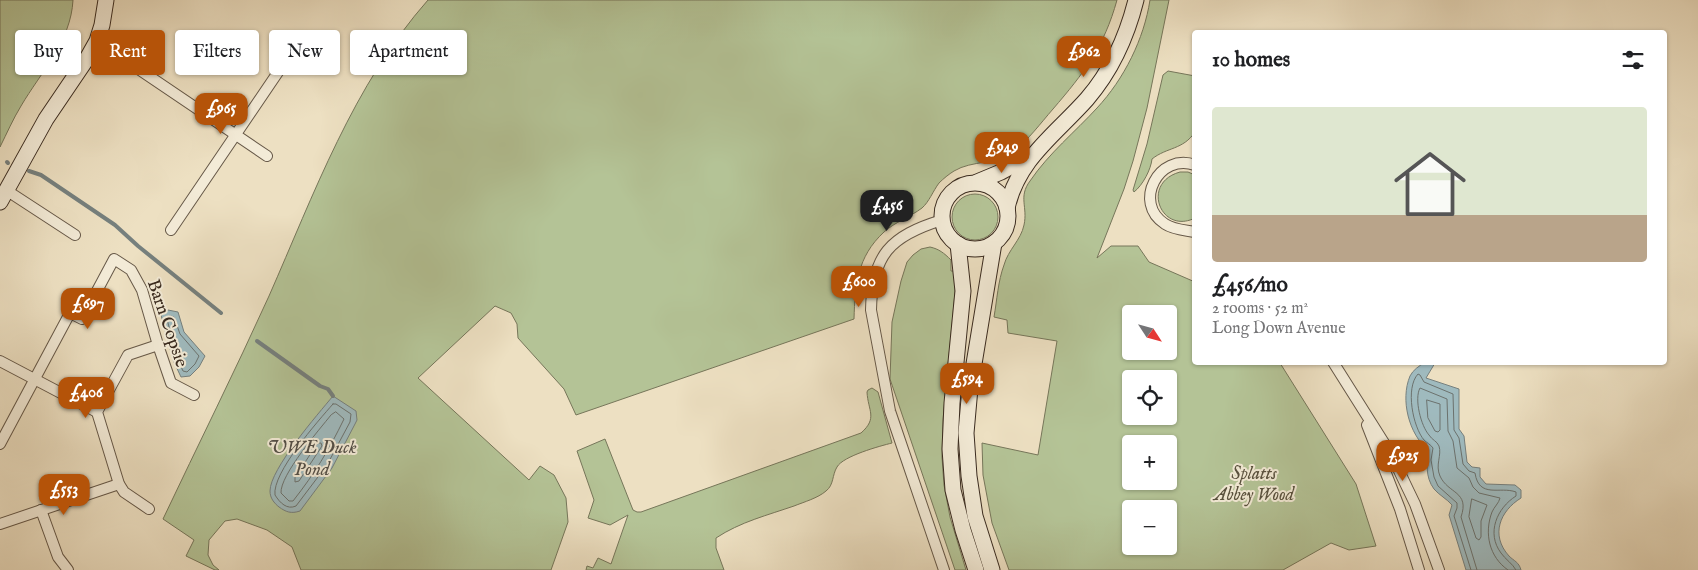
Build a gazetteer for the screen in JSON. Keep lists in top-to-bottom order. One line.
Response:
{"streets":{"street":["Barn Copsie"]},"water":["UWE Duck Pond"],"parks":["Splatts Abbey Wood"],"north":"bottom right","page":{"chip":["Buy","Rent","Filters","New","Apartment"],"heading":"10 homes","price":["£962","£965","£949","£456","£600","£697","£594","£406","£925","£553"],"list":[{"name":"£456/mo","note":"2 rooms · 52 m² · Long Down Avenue"}],"map_buttons":["+","−"]}}
